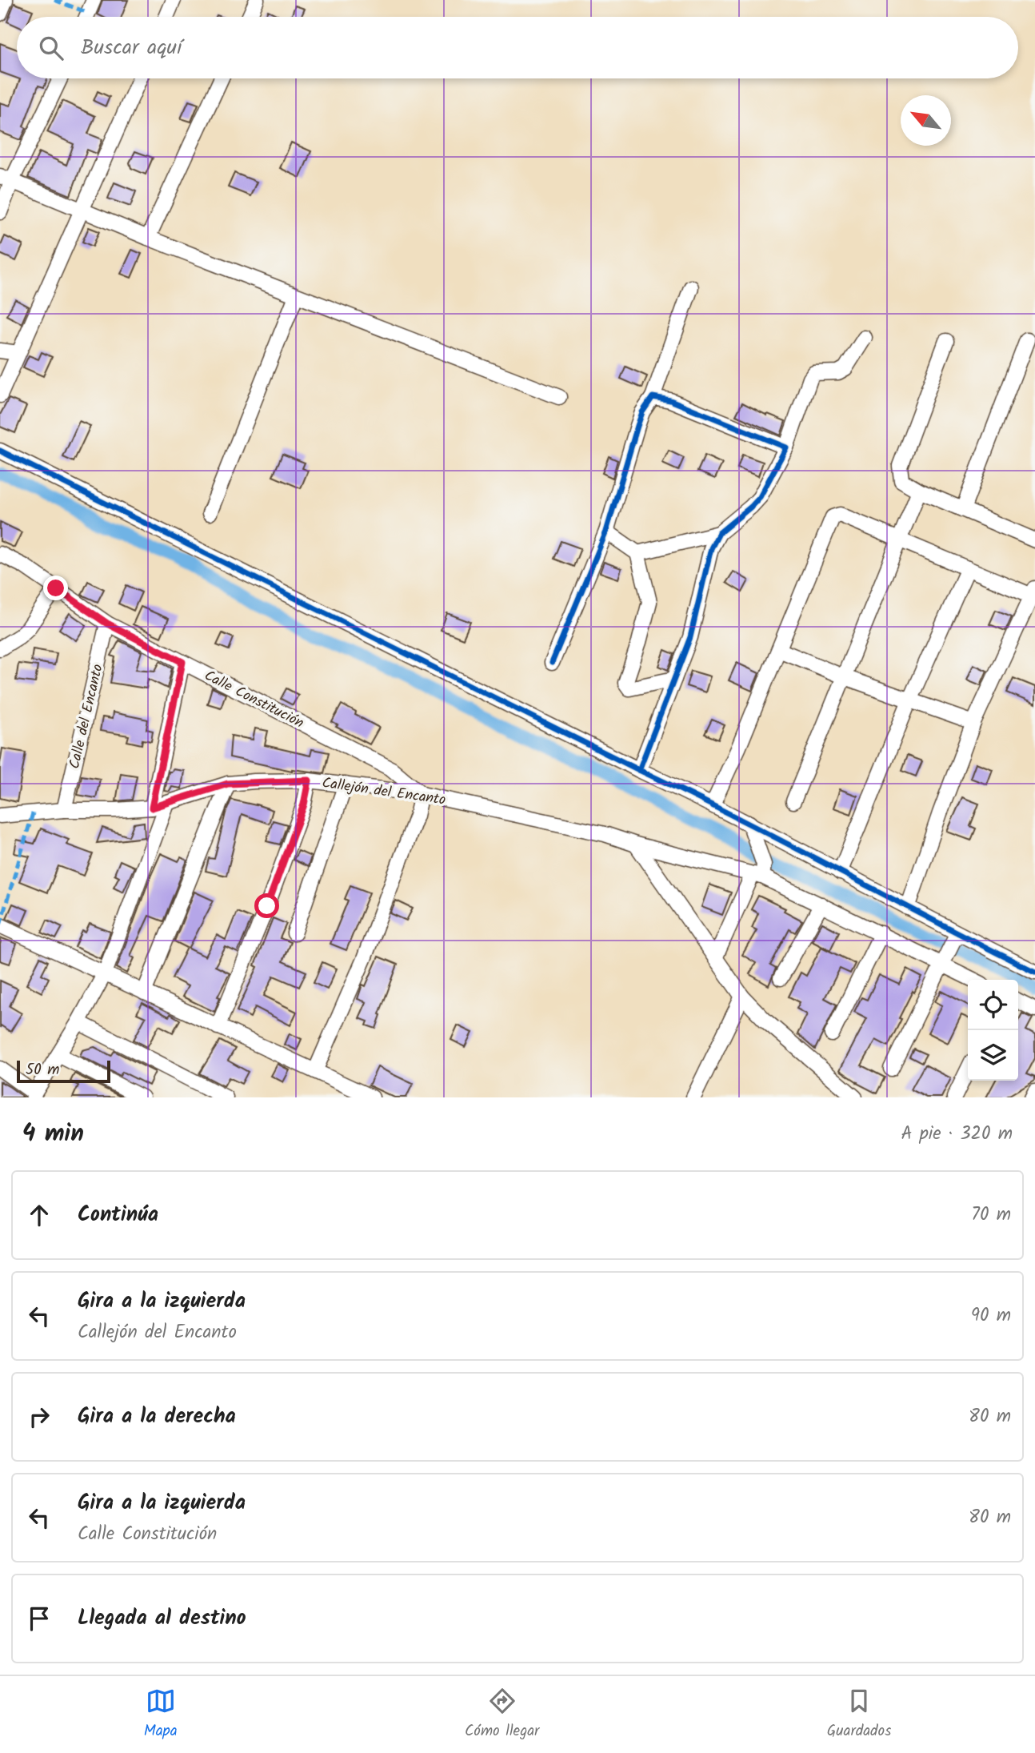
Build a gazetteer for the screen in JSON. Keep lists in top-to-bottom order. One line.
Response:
{"streets":{"street":["Calle Constitución","Calle del Encanto","Callejón del Encanto"]},"crossings":[["Calle Constitución","Calle del Encanto"],["Calle Constitución","Callejón del Encanto"],["Calle del Encanto","Callejón del Encanto"]],"scale_bar":"50 m","north":"top left","page":{"search":"Buscar aquí","scale":"50 m","heading":["4 min","A pie · 320 m"],"list":[["Continúa","70 m"],["Gira a la izquierda","Callejón del Encanto","90 m"],["Gira a la derecha","80 m"],["Gira a la izquierda","Calle Constitución","80 m"],"Llegada al destino"],"nav":["Mapa","Cómo llegar","Guardados"]}}
